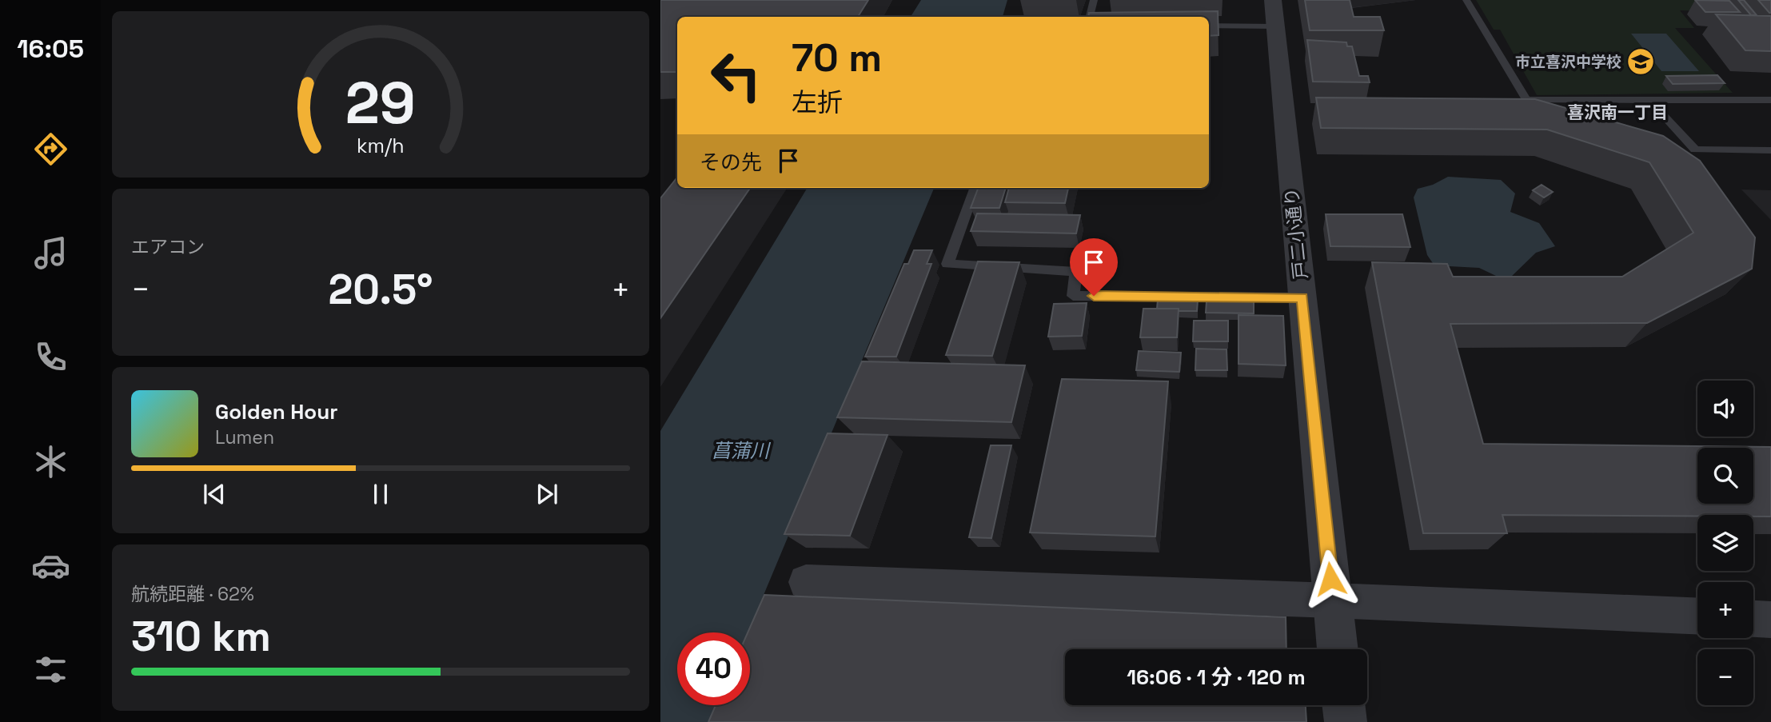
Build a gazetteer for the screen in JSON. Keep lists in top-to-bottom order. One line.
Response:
{"streets":{"street":["戸二小通り"]},"districts":["喜沢南一丁目"],"water":["菖蒲川"],"places":{"school or university":["市立喜沢中学校"]},"page":{"tabs":"16:05","turn":["70 m","左折"],"then":"その先","tile":["エアコン",["航続距離 · 62%","310 km"]],"heat":["−","20.5°","+"],"map_buttons":["+","−"],"song":["Golden Hour","Lumen"],"limit":"40","trip":"16:06 · 1 分 · 120 m","gauge":["29","km/h"]}}
